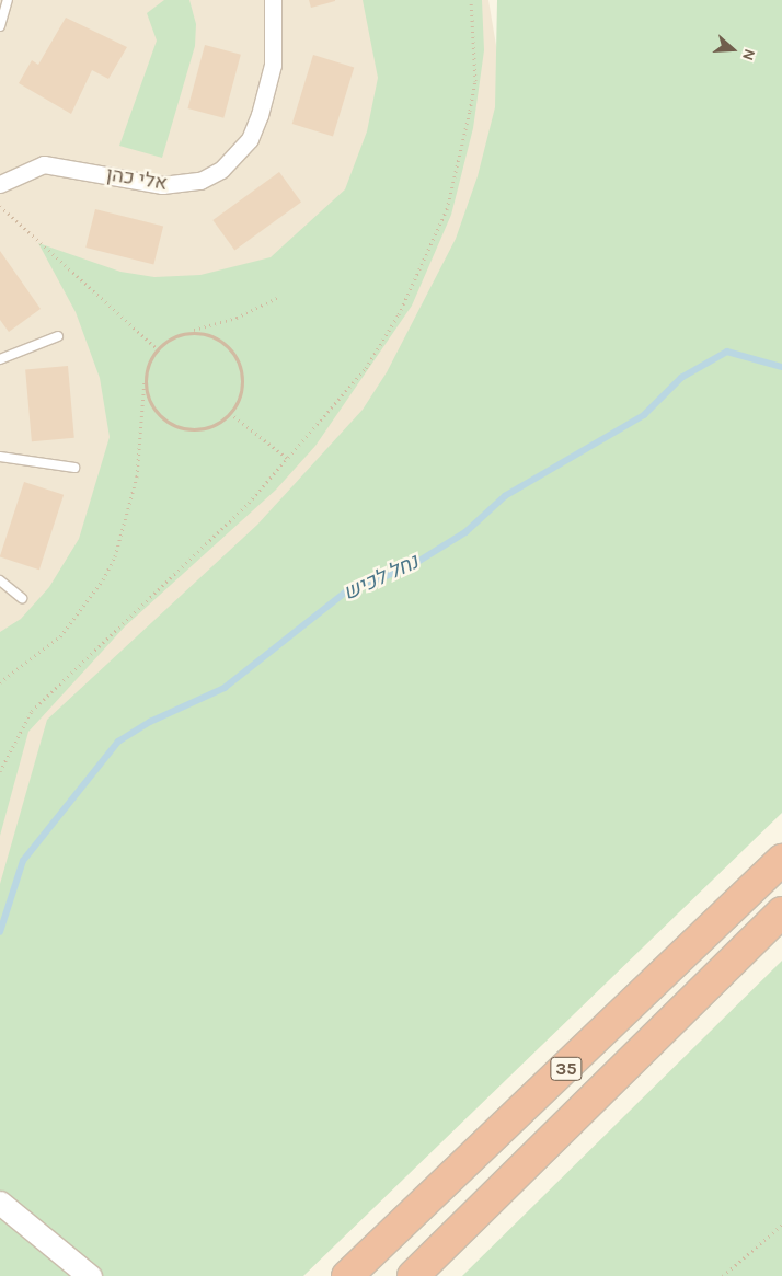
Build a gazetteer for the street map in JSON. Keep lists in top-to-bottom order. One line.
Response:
{"streets":{"highway":["35"],"street":["אלי כהן"]},"water":["נחל לכיש"],"north":"right"}
